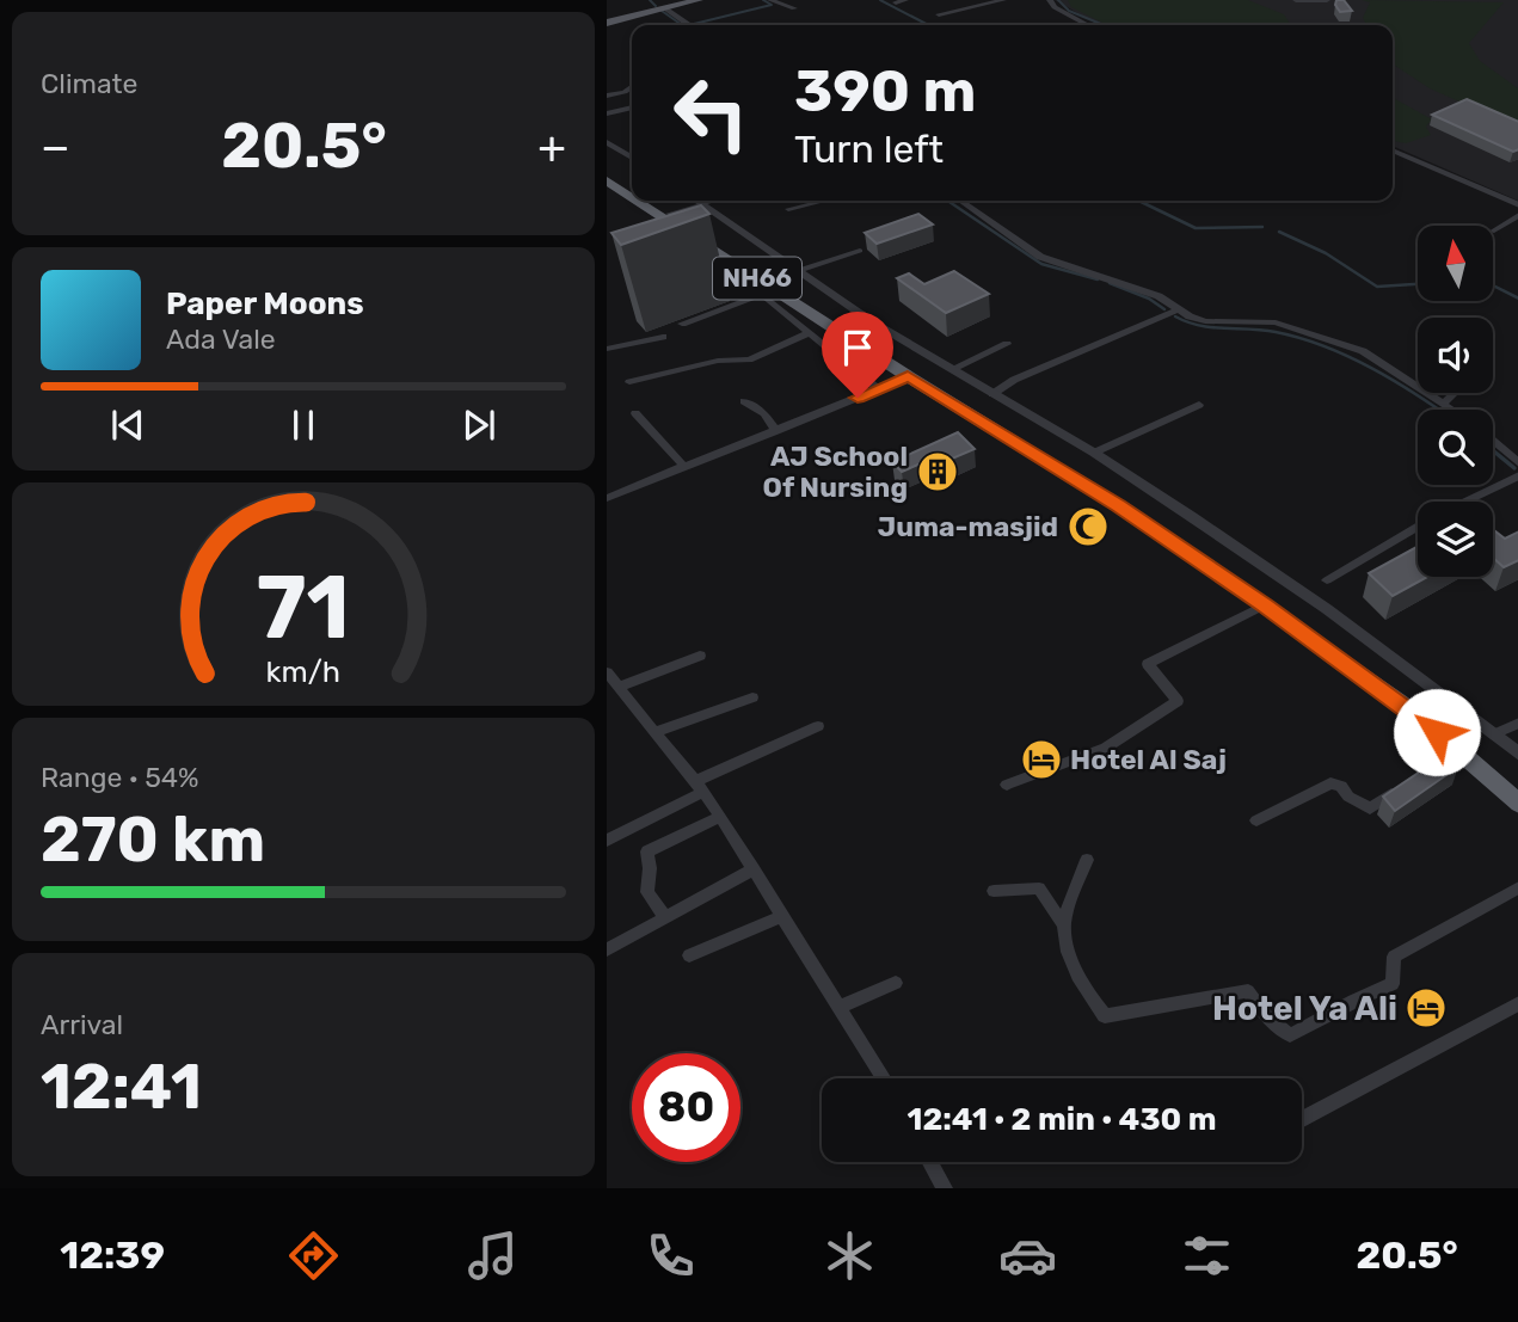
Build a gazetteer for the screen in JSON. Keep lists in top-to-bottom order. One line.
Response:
{"streets":{"highway":["NH66"]},"places":{"building":["AJ School Of Nursing"],"mosque":["Juma-masjid"],"hotel":["Hotel Al Saj","Hotel Ya Ali"]},"north":"top","page":{"tile":["Climate",["Range · 54%","270 km"],["Arrival","12:41"]],"turn":["390 m","Turn left"],"heat":["−","20.5°","+"],"song":["Paper Moons","Ada Vale"],"limit":"80","trip":"12:41 · 2 min · 430 m","tabs":["12:39","20.5°"],"gauge":["71","km/h"]}}
